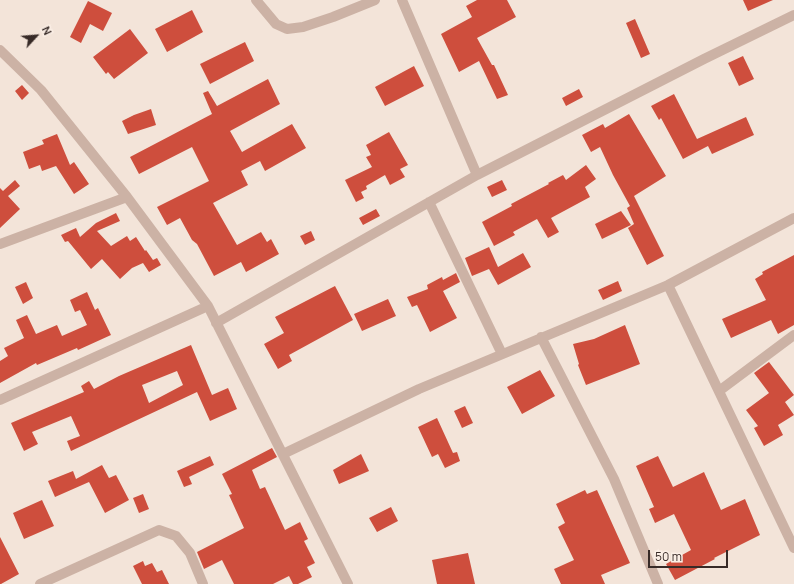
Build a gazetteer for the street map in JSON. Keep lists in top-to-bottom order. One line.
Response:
{"scale_bar":"50 m","north":"top right"}
